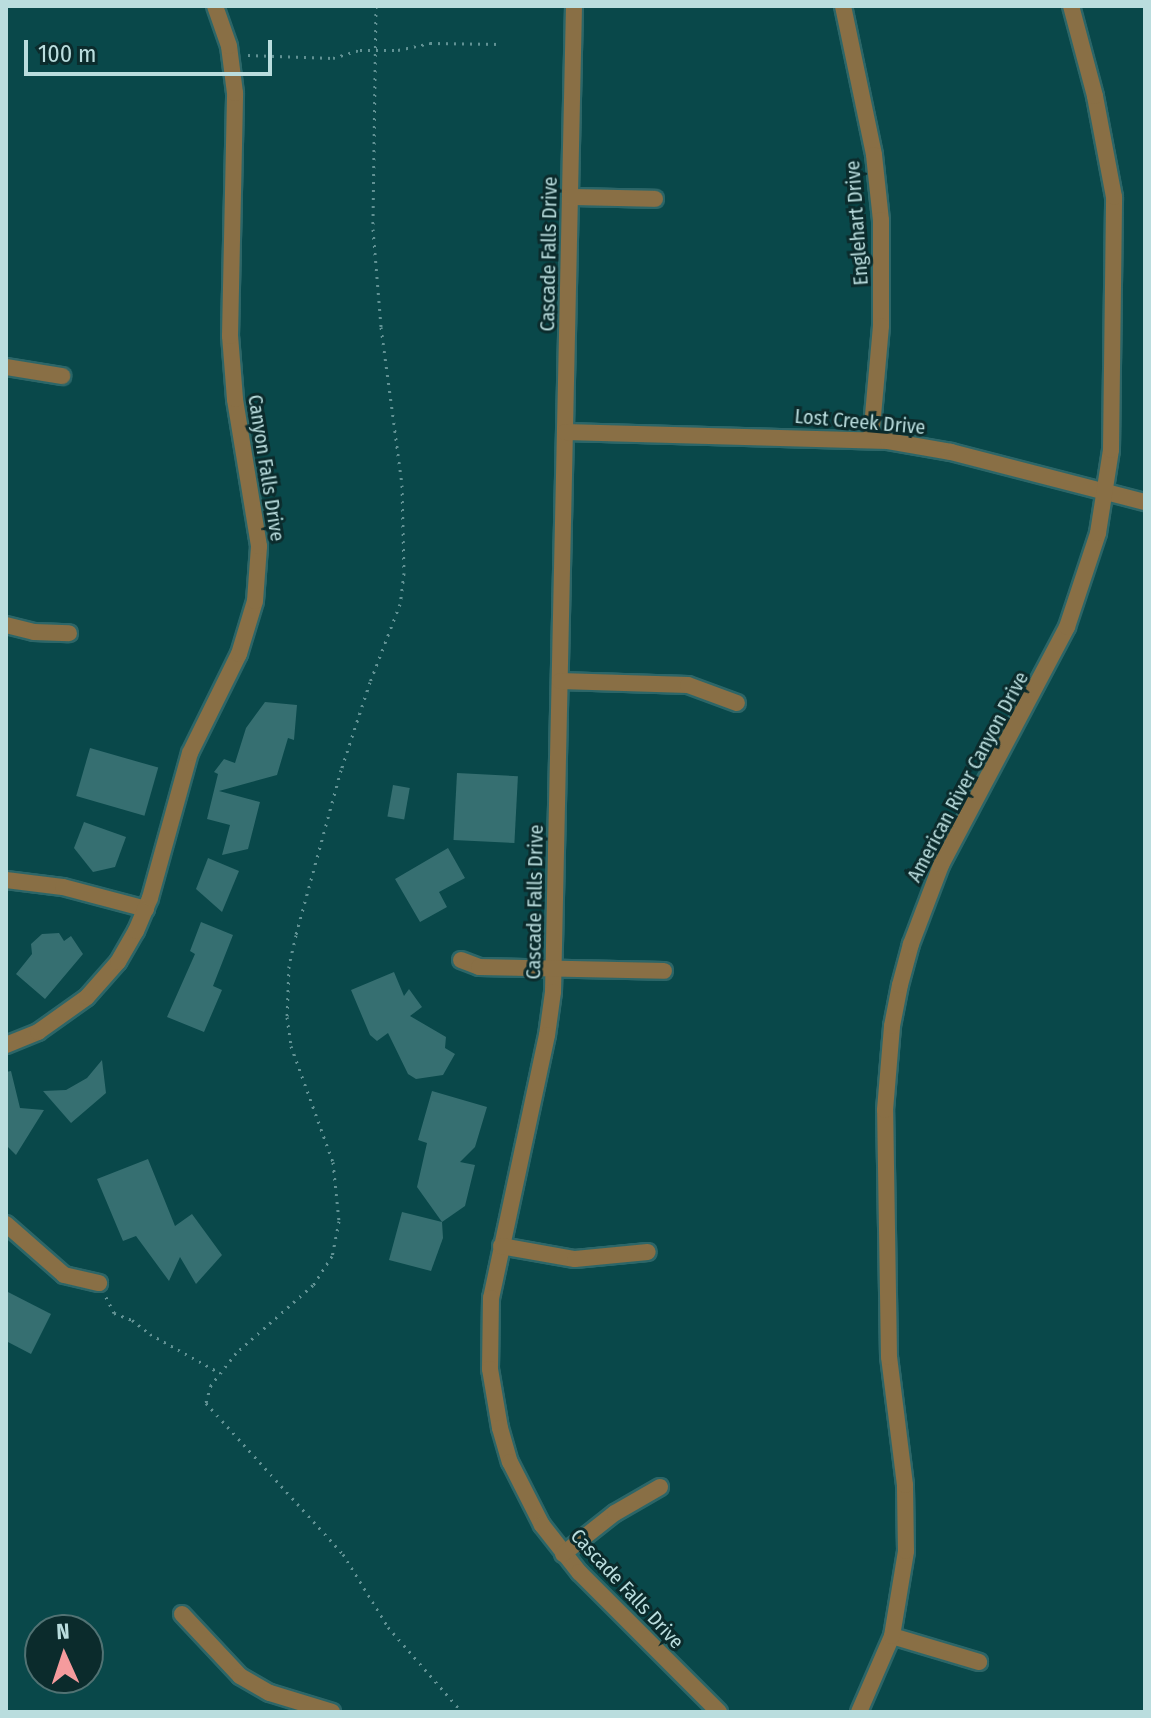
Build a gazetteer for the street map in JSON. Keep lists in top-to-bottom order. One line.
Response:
{"streets":{"street":["Englehart Drive","Cascade Falls Drive","Lost Creek Drive","Canyon Falls Drive","American River Canyon Drive"]},"crossings":[["Englehart Drive","Lost Creek Drive"],["Cascade Falls Drive","Lost Creek Drive"],["Lost Creek Drive","American River Canyon Drive"]],"scale_bar":"100 m","north":"top"}
